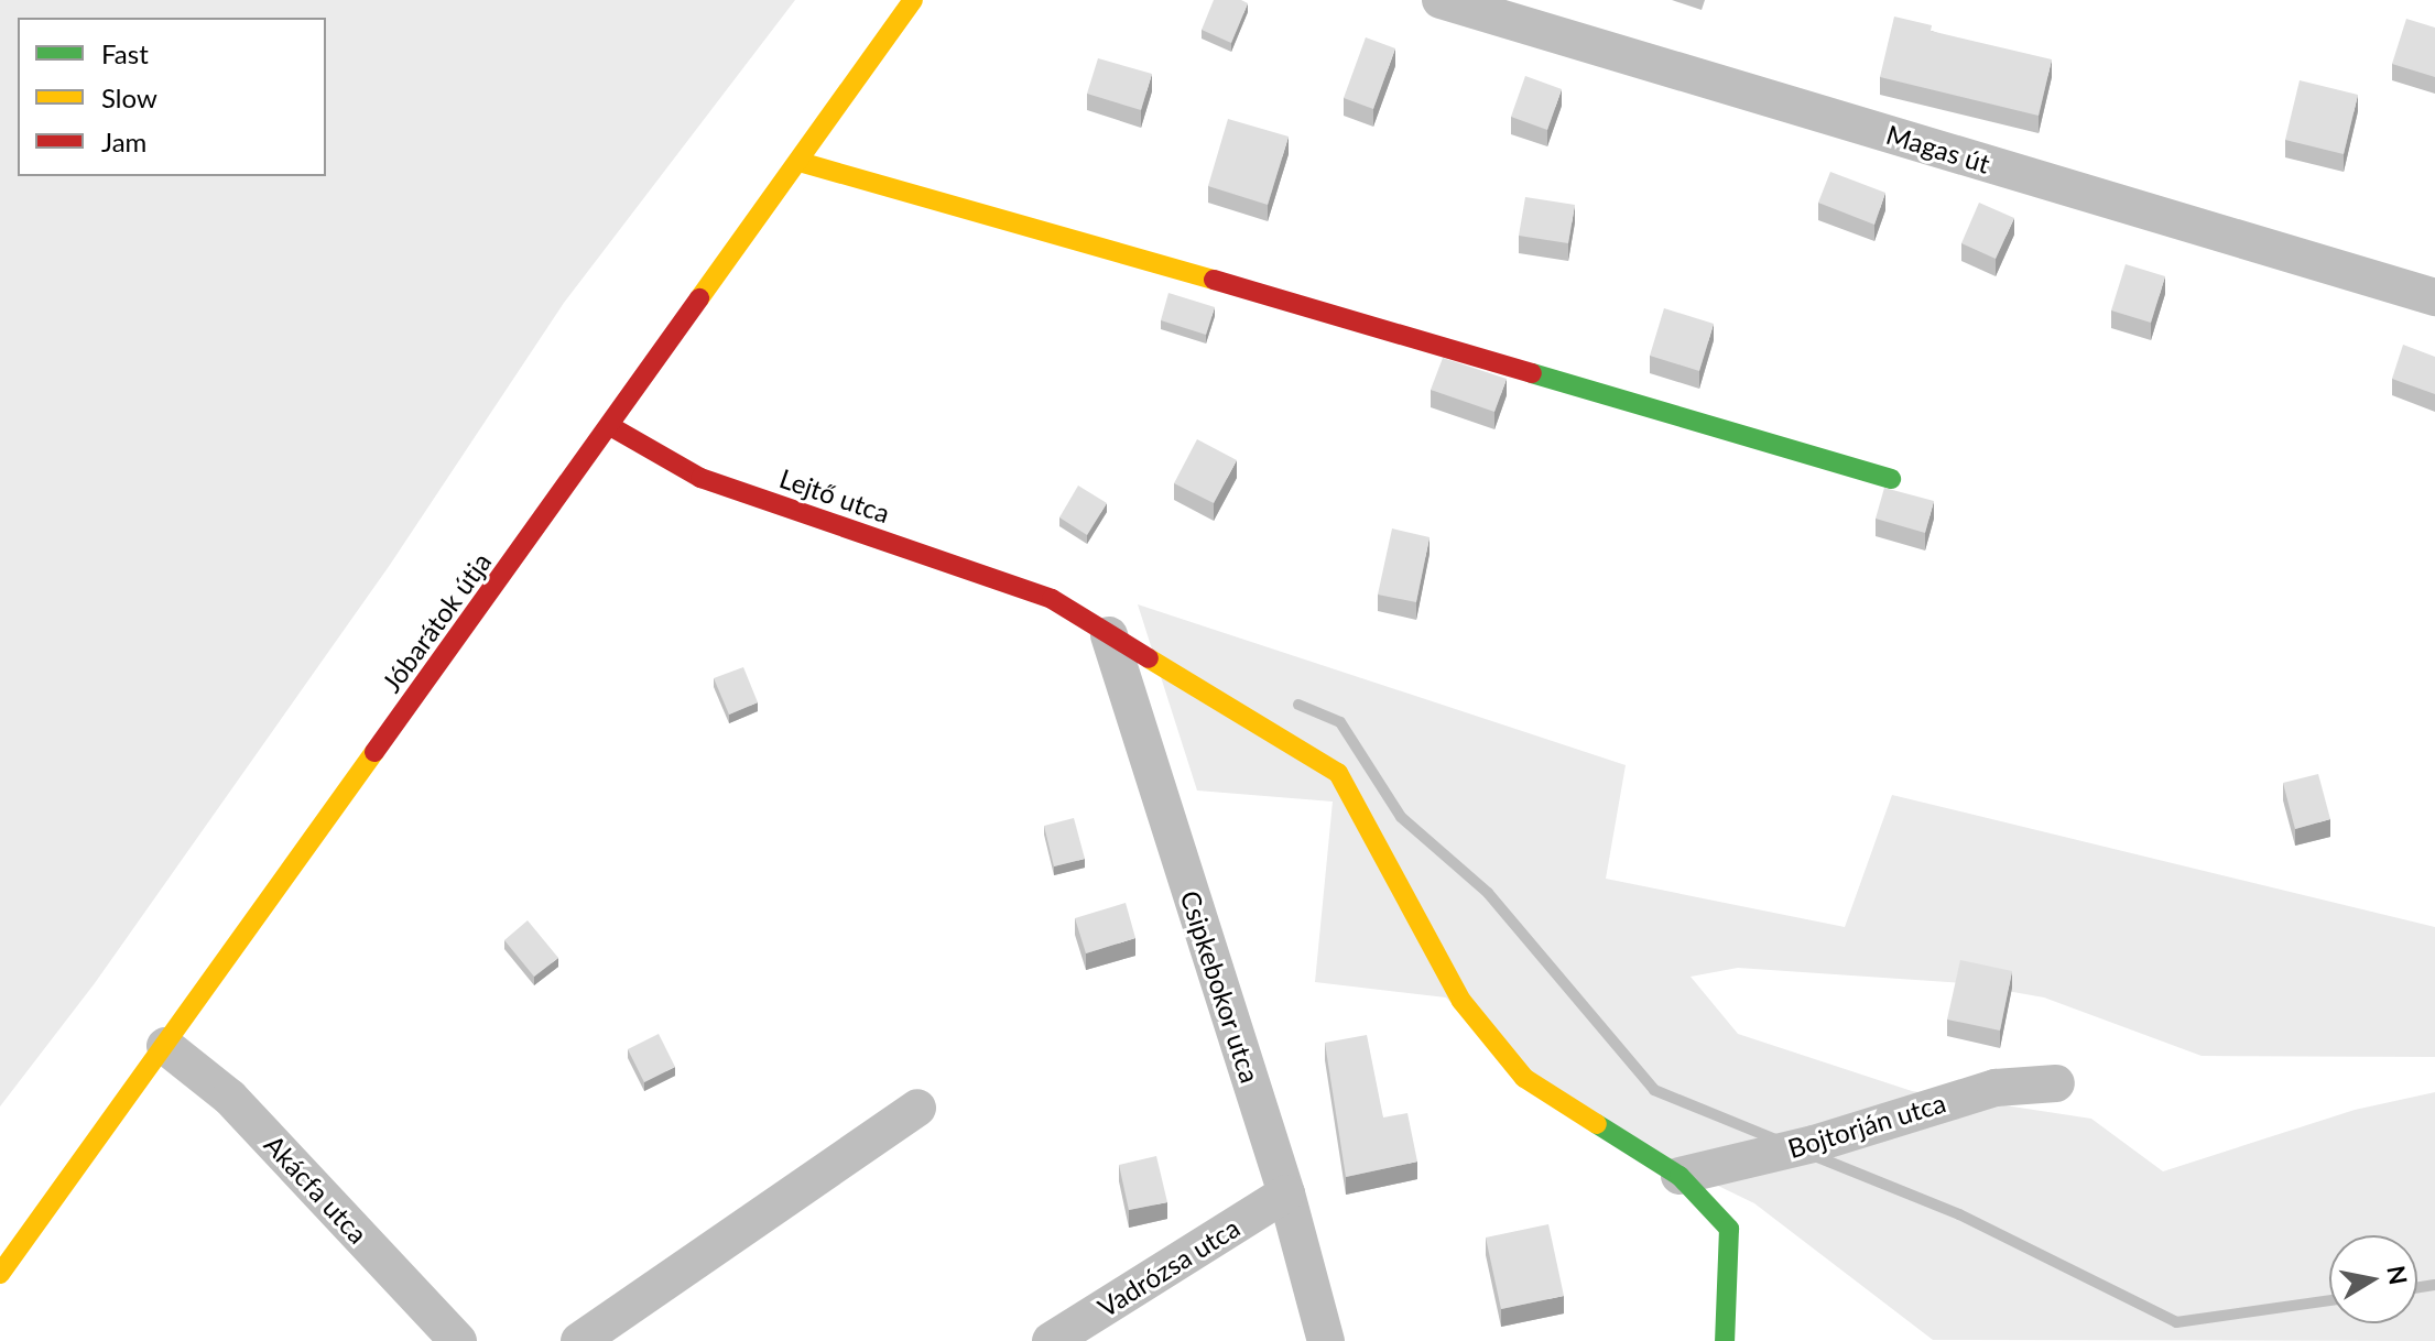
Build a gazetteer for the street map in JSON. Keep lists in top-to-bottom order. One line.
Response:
{"streets":{"street":["Magas út","Lejtő utca","Jóbarátok útja","Csipkebokor utca","Bojtorján utca","Akácfa utca","Vadrózsa utca"]},"crossings":[["Lejtő utca","Jóbarátok útja"],["Lejtő utca","Csipkebokor utca"],["Lejtő utca","Bojtorján utca"],["Jóbarátok útja","Akácfa utca"],["Csipkebokor utca","Vadrózsa utca"]],"legend":["Fast","Slow","Jam"],"north":"right"}
